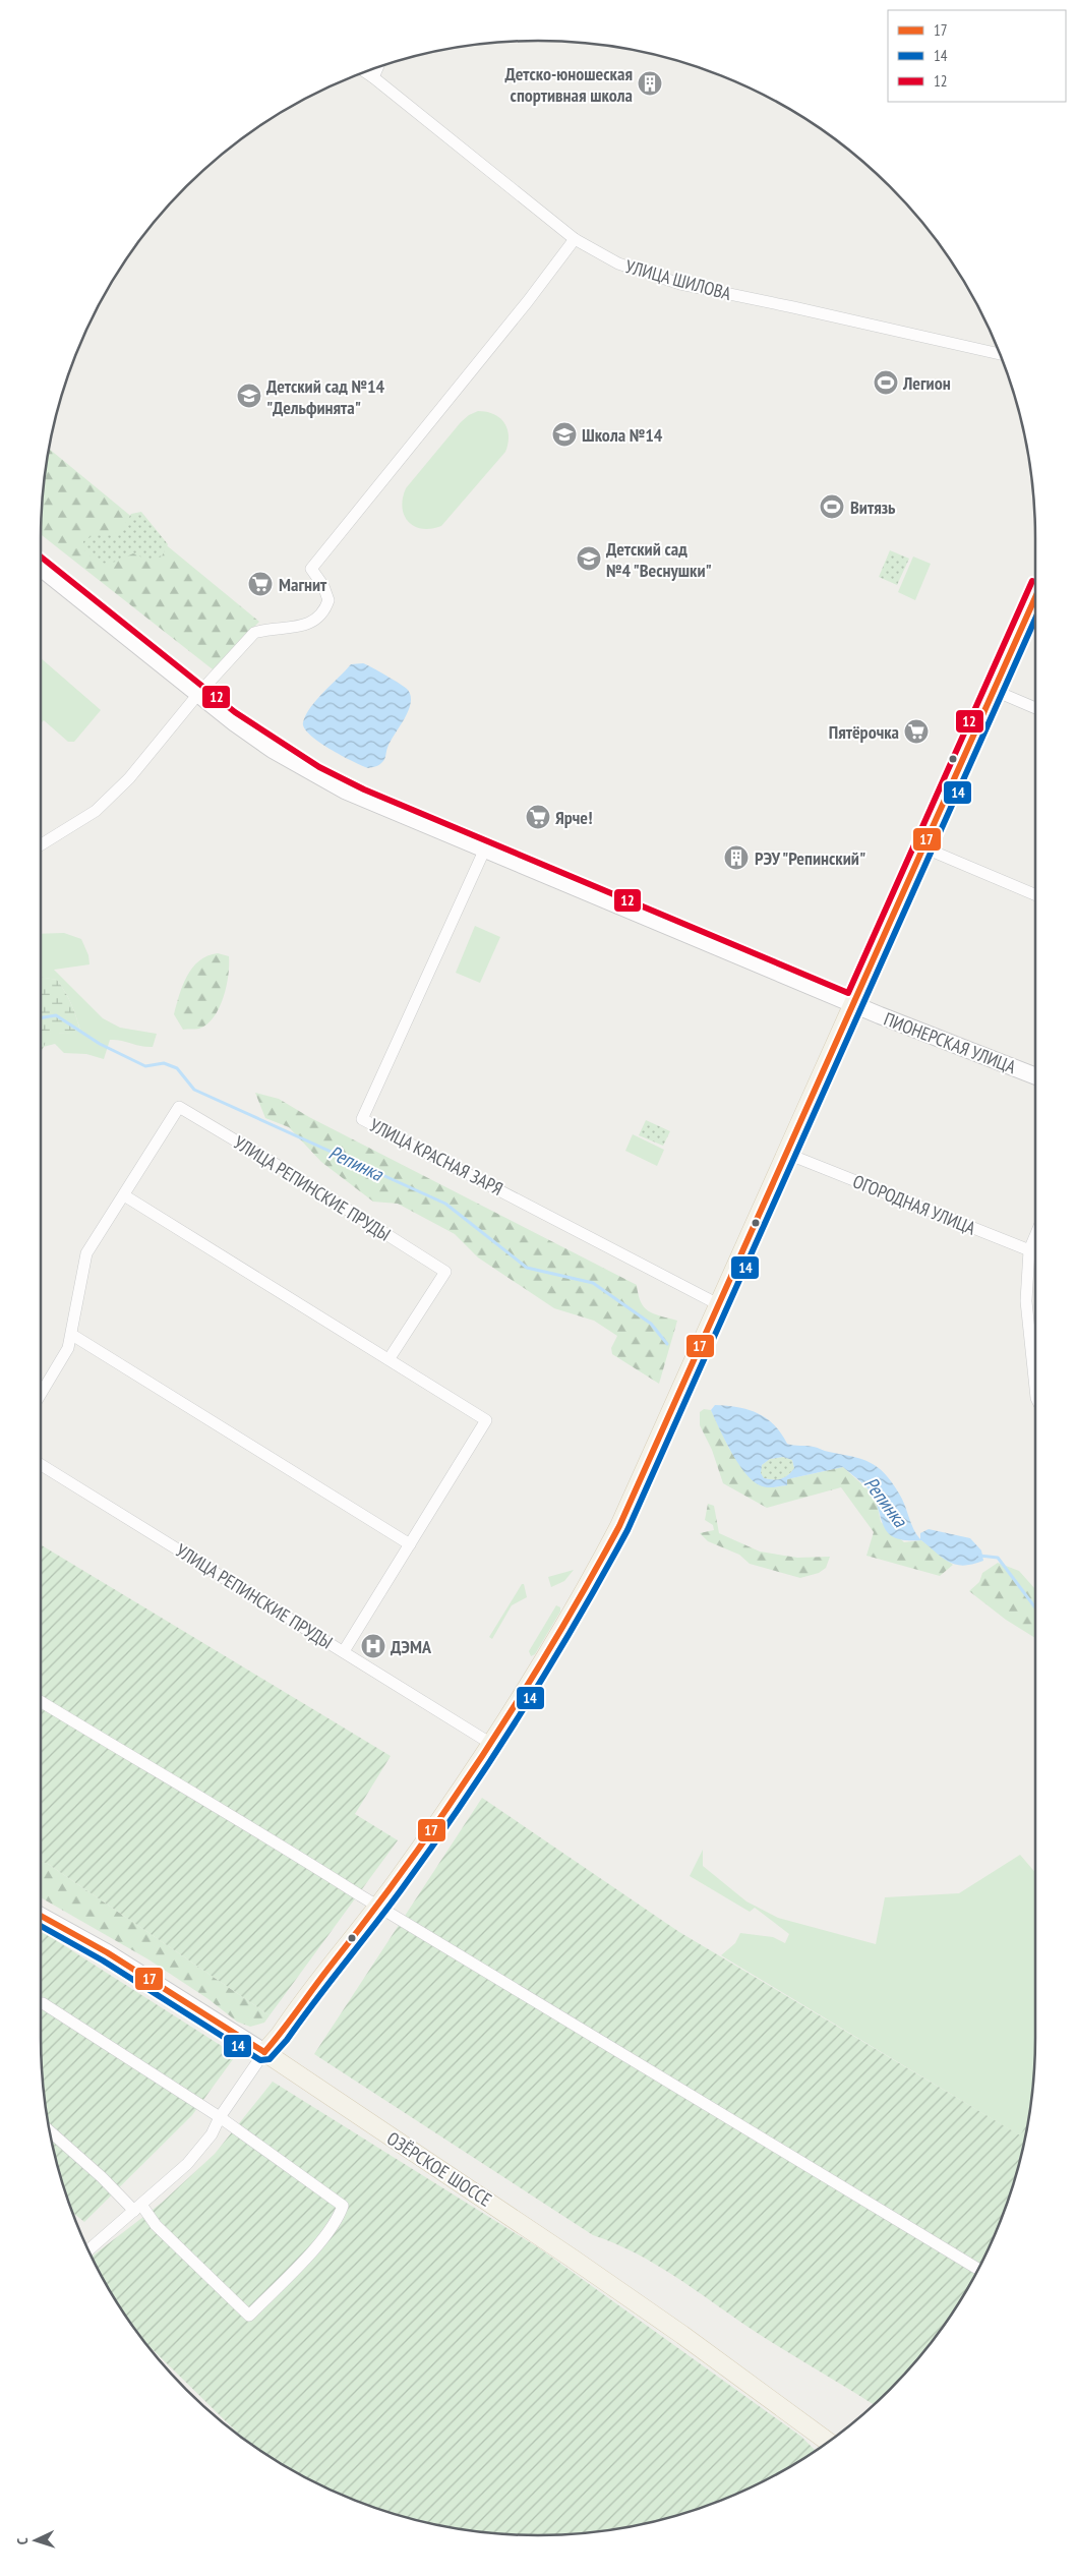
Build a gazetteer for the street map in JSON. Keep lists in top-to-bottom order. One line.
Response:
{"streets":{"main road":["ОЗЁРСКОЕ ШОССЕ"],"street":["УЛИЦА ШИЛОВА","ПИОНЕРСКАЯ УЛИЦА","УЛИЦА КРАСНАЯ ЗАРЯ","УЛИЦА РЕПИНСКИЕ ПРУДЫ","ОГОРОДНАЯ УЛИЦА"]},"crossings":[["ПИОНЕРСКАЯ УЛИЦА","УЛИЦА КРАСНАЯ ЗАРЯ"]],"water":["Репинка"],"places":{"building":["Детско-юношеская спортивная школа","РЭУ \"Репинский\""],"sports":["Легион","Витязь"],"school or university":["Детский сад №14 \"Дельфинята\"","Школа №14","Детский сад №4 \"Веснушки\""],"supermarket":["Магнит","Пятёрочка","Ярче!"],"hospital":["ДЭМА"]},"lines":["transit line 12","transit line 17","transit line 14"],"legend":["17","14","12"],"north":"left"}
